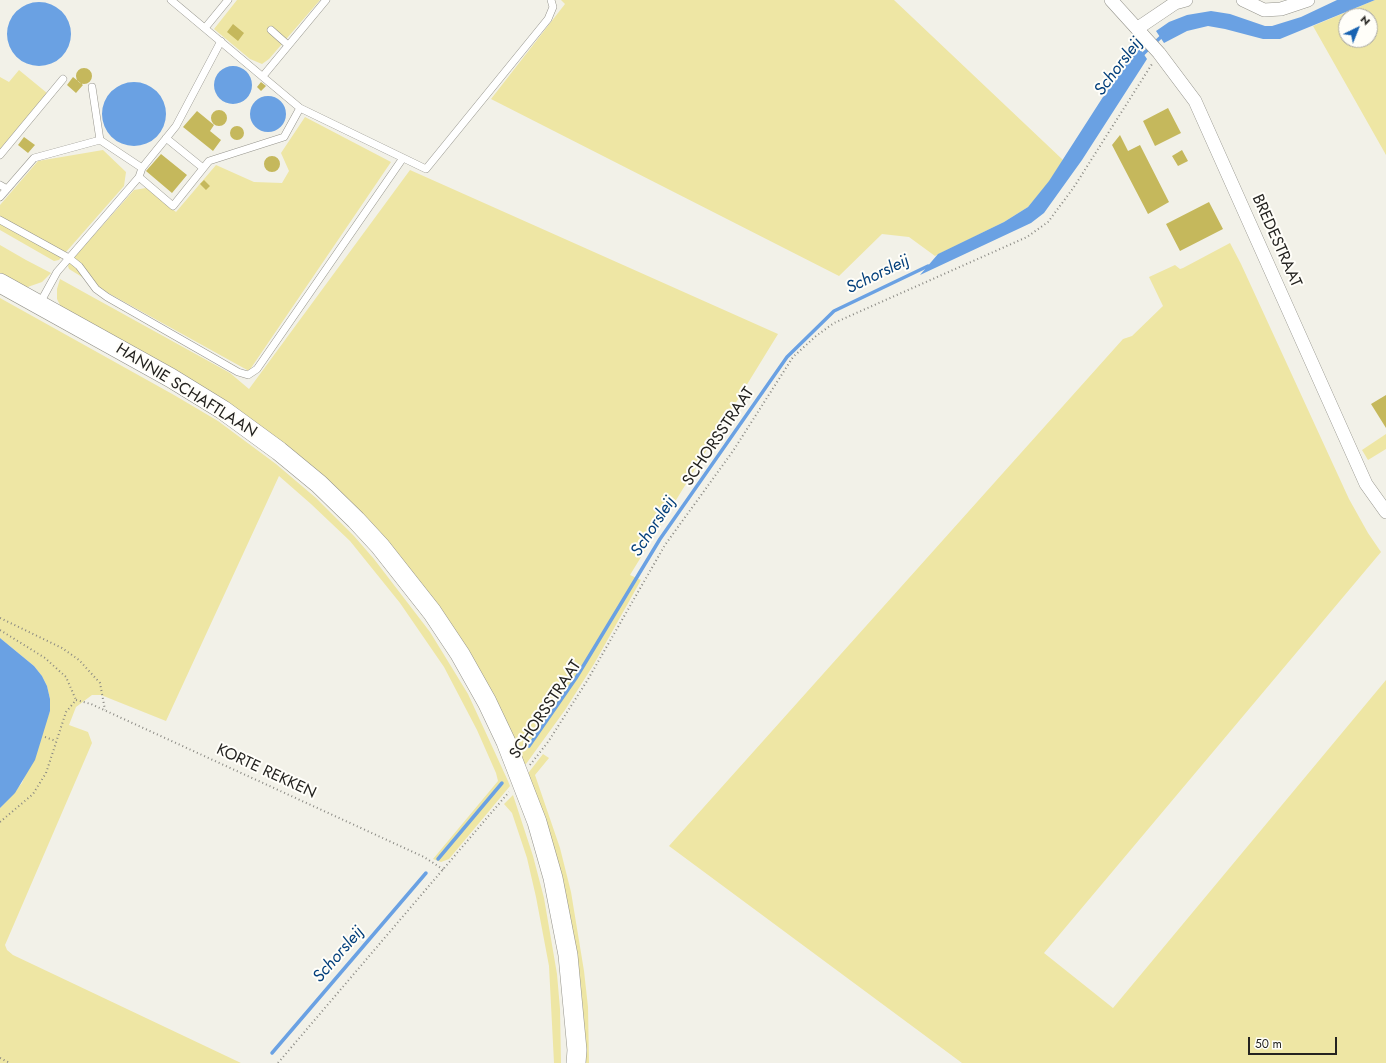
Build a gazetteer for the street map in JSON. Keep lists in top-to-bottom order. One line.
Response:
{"streets":{"main road":["HANNIE SCHAFTLAAN"],"street":["BREDESTRAAT"],"path":["SCHORSSTRAAT","KORTE REKKEN"]},"crossings":[["BREDESTRAAT","SCHORSSTRAAT"],["HANNIE SCHAFTLAAN","SCHORSSTRAAT"],["SCHORSSTRAAT","KORTE REKKEN"]],"water":["Schorsleij"],"scale_bar":"50 m","north":"top right"}
